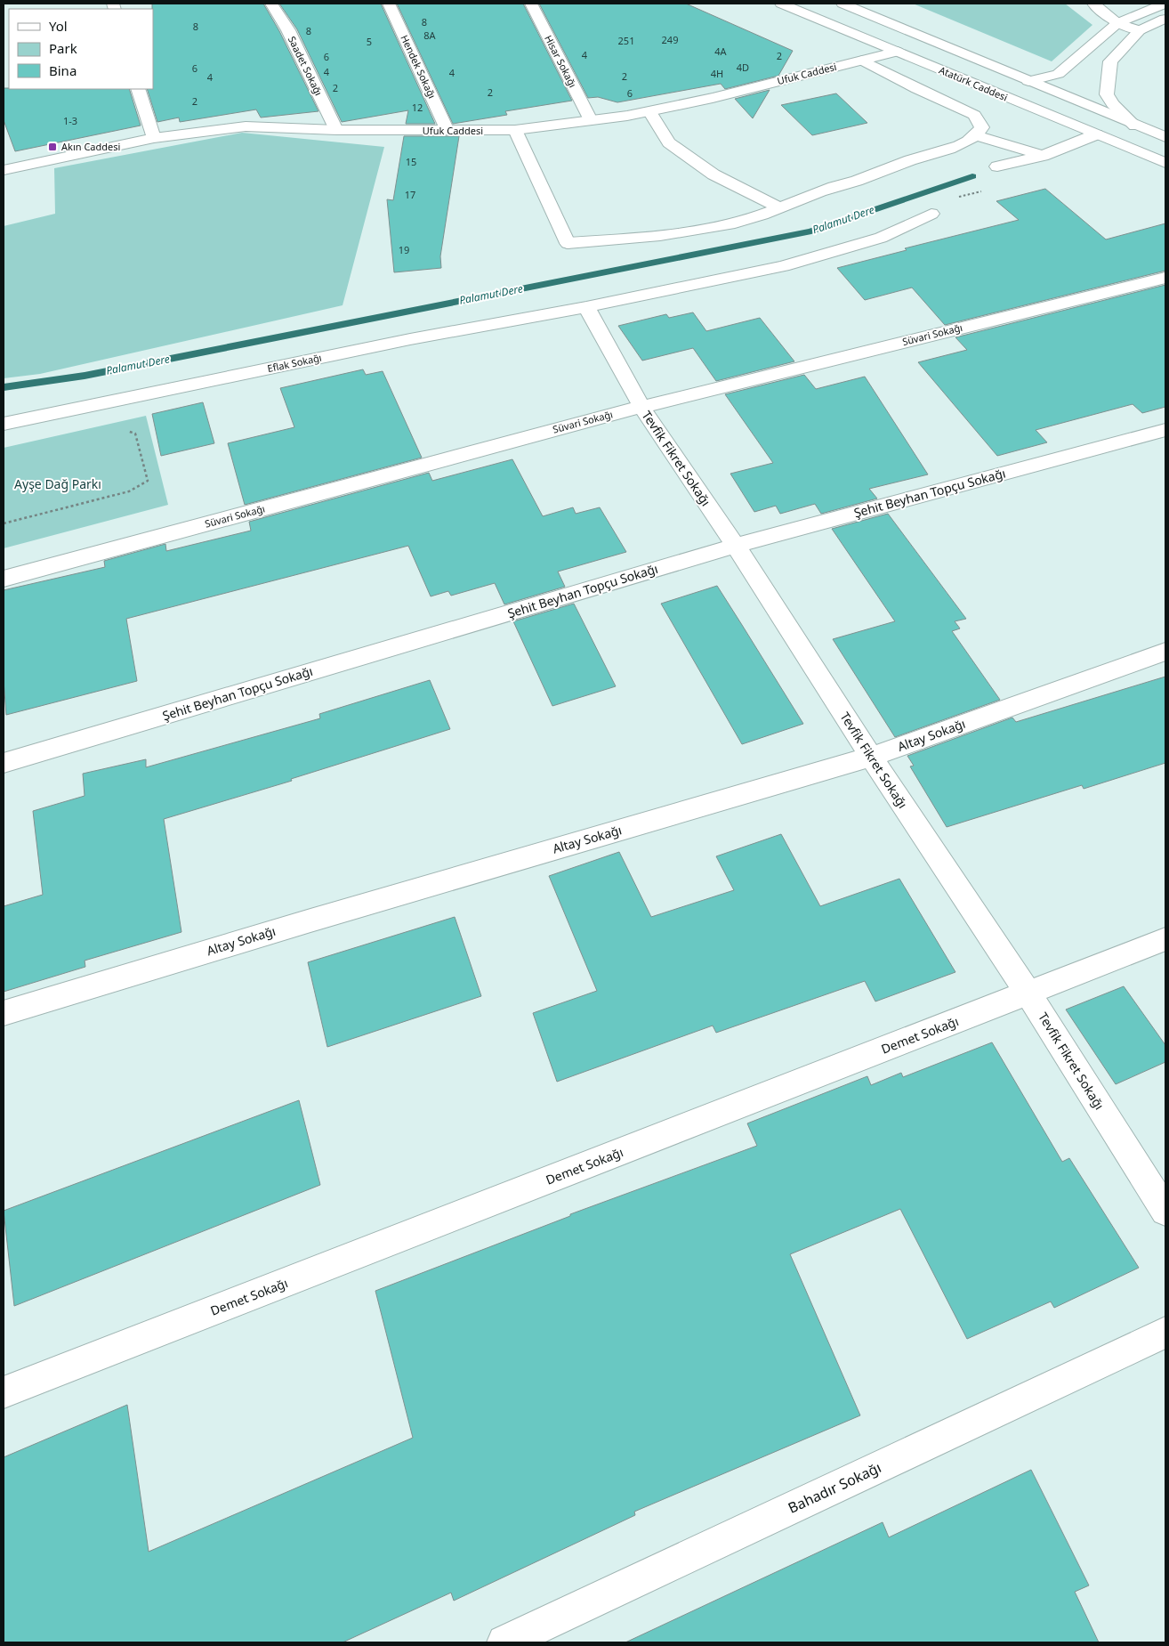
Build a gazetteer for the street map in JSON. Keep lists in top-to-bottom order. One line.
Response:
{"streets":{"street":["Hisar Sokağı","Saadet Sokağı","Hendek Sokağı","Ufuk Caddesi","Atatürk Caddesi","Süvari Sokağı","Eflak Sokağı","Tevfik Fikret Sokağı","Şehit Beyhan Topçu Sokağı","Altay Sokağı","Demet Sokağı","Bahadır Sokağı"]},"crossings":[["Hisar Sokağı","Ufuk Caddesi"],["Saadet Sokağı","Ufuk Caddesi"],["Hendek Sokağı","Ufuk Caddesi"],["Ufuk Caddesi","Atatürk Caddesi"],["Süvari Sokağı","Tevfik Fikret Sokağı"],["Eflak Sokağı","Tevfik Fikret Sokağı"],["Tevfik Fikret Sokağı","Şehit Beyhan Topçu Sokağı"],["Tevfik Fikret Sokağı","Altay Sokağı"],["Tevfik Fikret Sokağı","Demet Sokağı"]],"water":["Palamut Dere"],"parks":["Ayşe Dağ Parkı"],"places":{"transit":["Akın Caddesi"]},"house_numbers":["8","8","8","8A","249","251","5","4A","4","2","6","4D","6","4","4","4H","2","4","2","2","6","2","12","1-3","15","17","19"],"legend":["Yol","Park","Bina"]}
